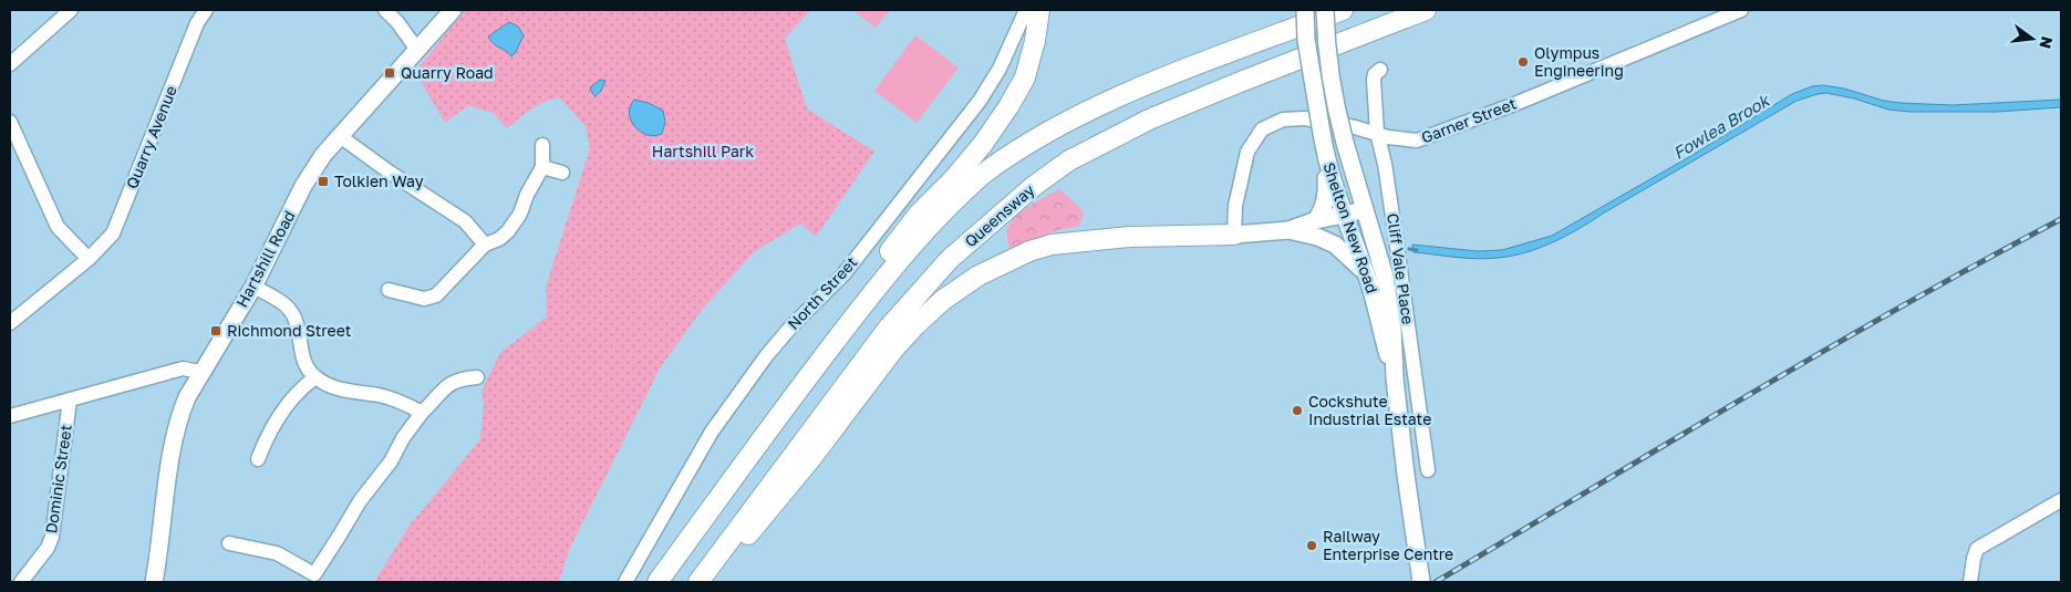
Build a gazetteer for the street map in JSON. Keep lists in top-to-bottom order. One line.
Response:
{"streets":{"highway":["Queensway"],"main road":["Shelton New Road","Hartshill Road"],"street":["Garner Street","Quarry Avenue","Cliff Vale Place","North Street","Dominic Street"]},"crossings":[["Garner Street","Cliff Vale Place"]],"water":["Fowlea Brook"],"parks":["Hartshill Park"],"places":{"other":["Olympus Engineering","Cockshute Industrial Estate","Railway Enterprise Centre"],"transit":["Quarry Road","Tolkien Way","Richmond Street"]},"north":"right"}
